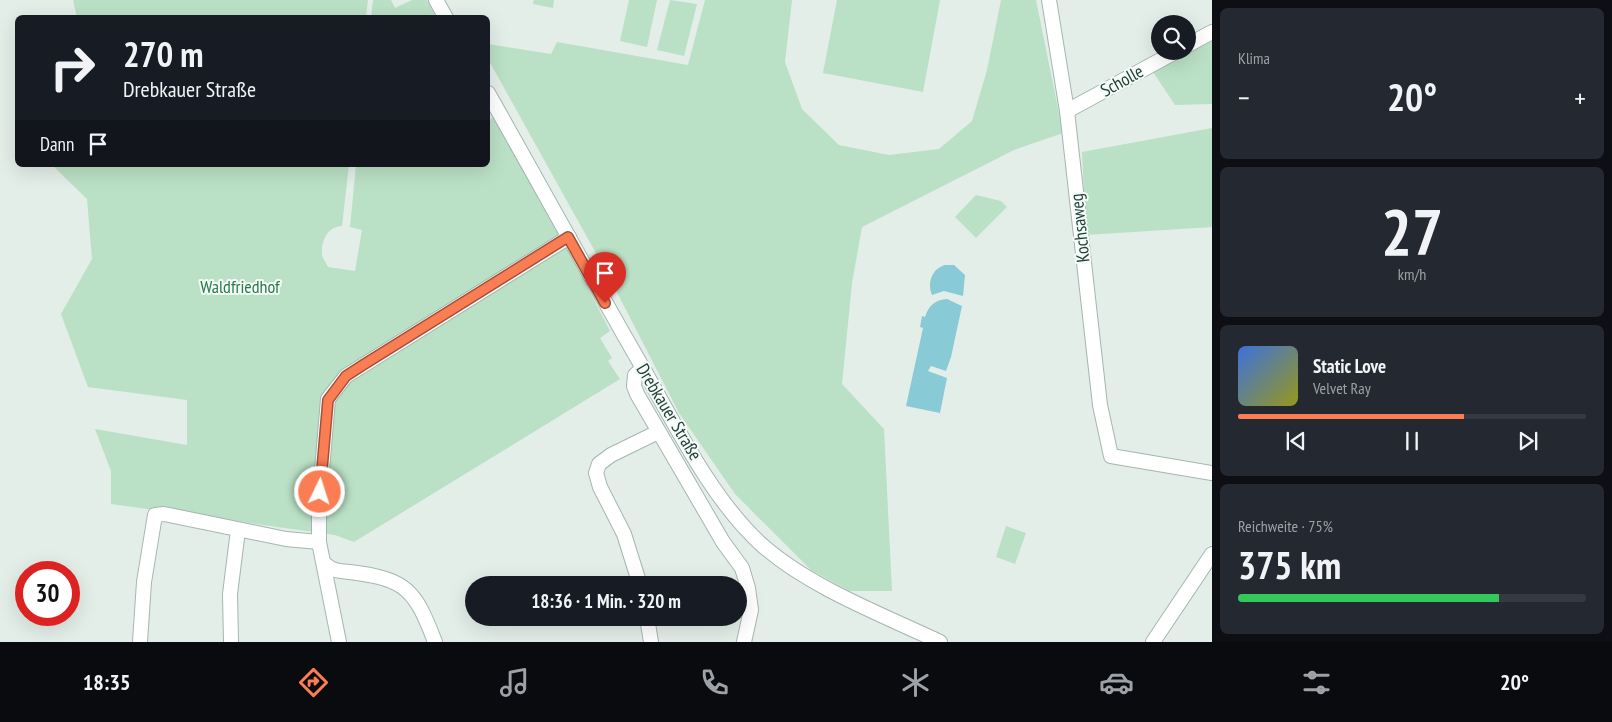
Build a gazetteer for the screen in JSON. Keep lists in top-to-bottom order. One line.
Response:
{"streets":{"street":["Scholle","Kochsaweg","Drebkauer Straße"]},"crossings":[["Scholle","Kochsaweg"]],"parks":["Waldfriedhof"],"page":{"tile":["Klima",["27","km/h"],["Reichweite · 75%","375 km"]],"turn":["270 m","Drebkauer Straße"],"heat":["−","20°","+"],"then":"Dann","song":["Static Love","Velvet Ray"],"limit":"30","trip":"18:36 · 1 Min. · 320 m","tabs":["18:35","20°"]}}
